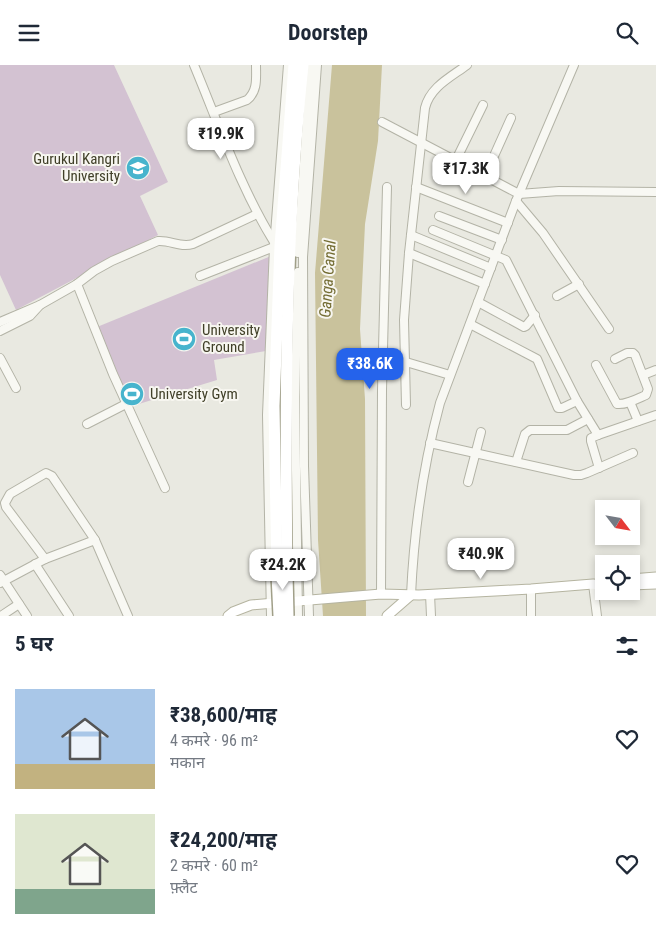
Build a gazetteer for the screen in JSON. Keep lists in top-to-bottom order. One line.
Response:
{"water":["Ganga Canal"],"places":{"school or university":["Gurukul Kangri University"],"sports":["University Ground","University Gym"]},"north":"bottom right","page":{"header":"Doorstep","price":["₹19.9K","₹17.3K","₹38.6K","₹40.9K","₹24.2K"],"heading":"5 घर","list":[{"name":"₹38,600/माह","note":"4 कमरे · 96 m² · मकान"},{"name":"₹24,200/माह","note":"2 कमरे · 60 m² · फ़्लैट"}]}}
